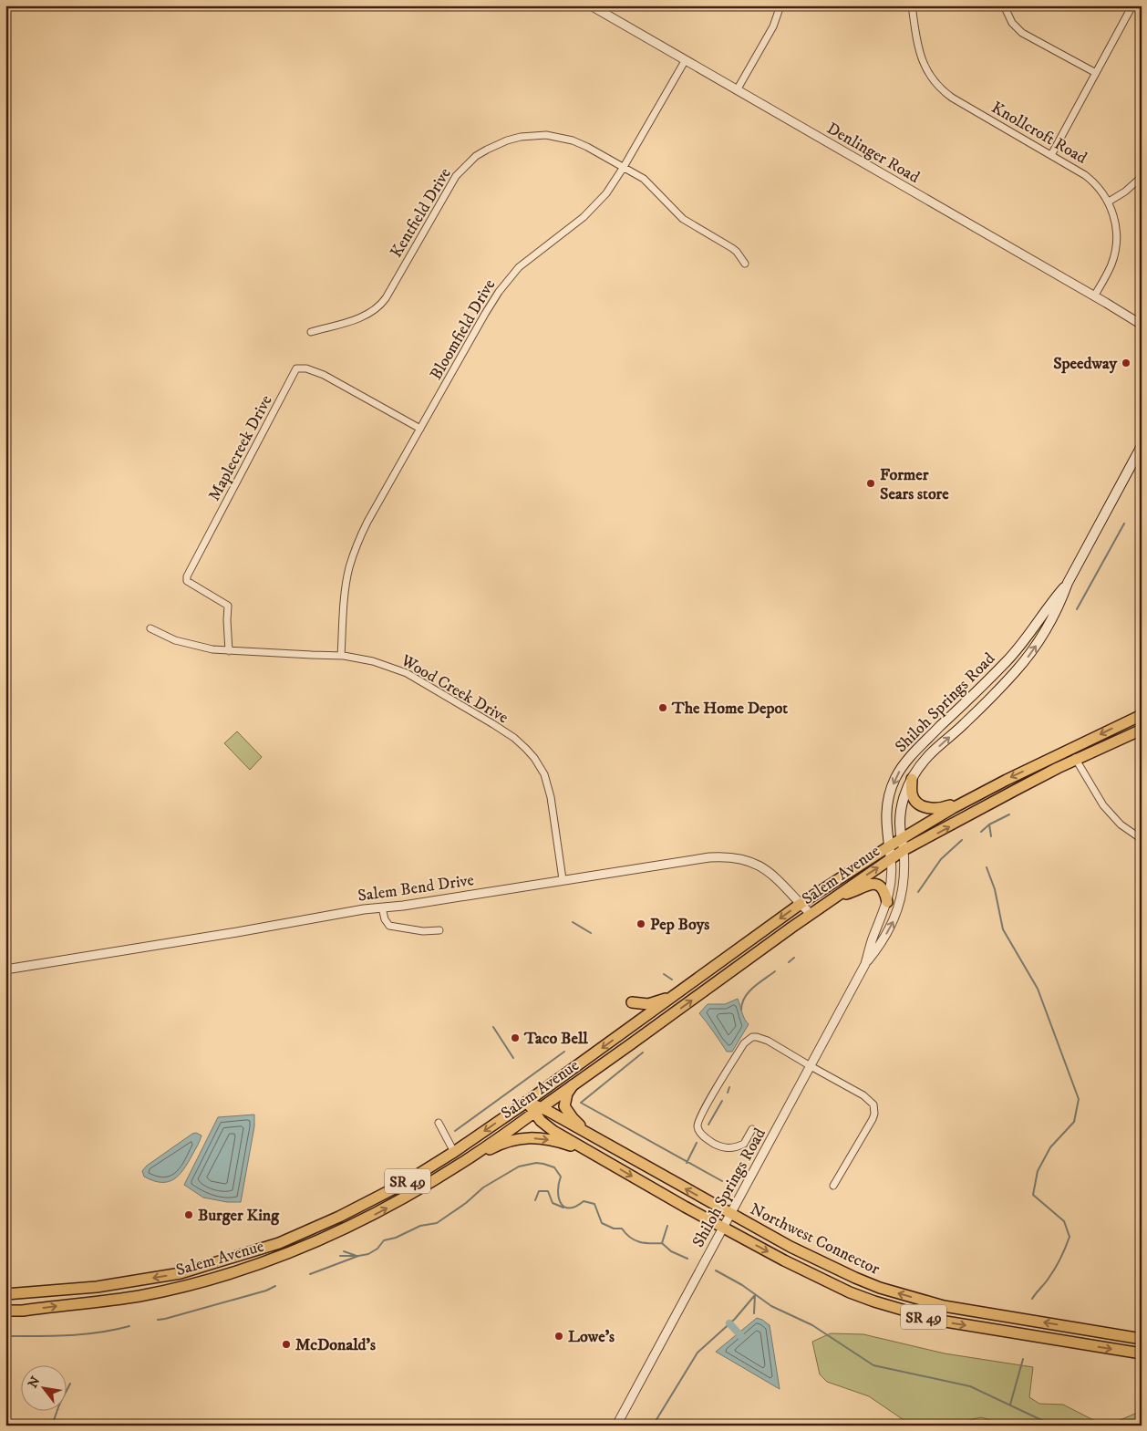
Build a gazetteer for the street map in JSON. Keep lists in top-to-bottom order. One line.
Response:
{"streets":{"main road":["Shiloh Springs Road","Salem Avenue","SR 49","Northwest Connector"],"street":["Knollcroft Road","Denlinger Road","Kentfield Drive","Bloomfield Drive","Maplecreek Drive","Wood Creek Drive","Salem Bend Drive"]},"crossings":[["Knollcroft Road","Denlinger Road"],["Denlinger Road","Bloomfield Drive"],["Kentfield Drive","Bloomfield Drive"],["Bloomfield Drive","Maplecreek Drive"],["Bloomfield Drive","Wood Creek Drive"],["Maplecreek Drive","Wood Creek Drive"],["Wood Creek Drive","Salem Bend Drive"],["Shiloh Springs Road","Salem Avenue"],["Shiloh Springs Road","Northwest Connector"],["Salem Avenue","Salem Bend Drive"],["Salem Avenue","SR 49"],["Salem Avenue","Northwest Connector"],["SR 49","Northwest Connector"]],"places":["Speedway","Former Sears store","The Home Depot","Pep Boys","Taco Bell","Burger King","Lowe's","McDonald's"],"north":"top left"}
